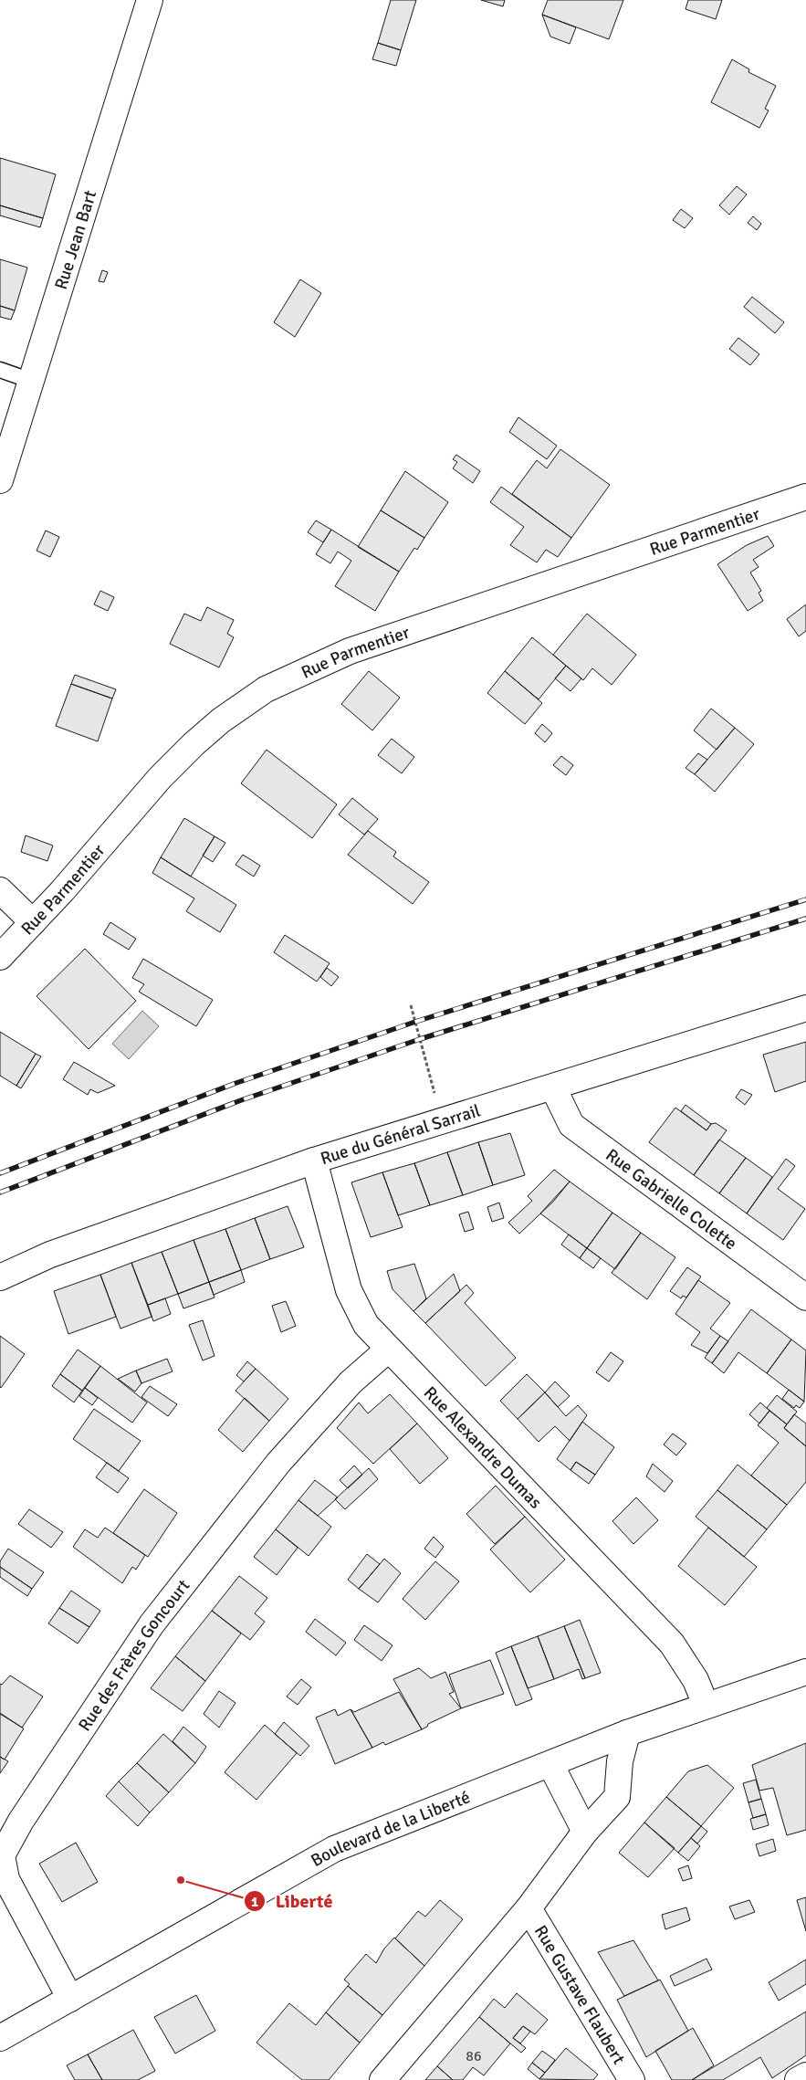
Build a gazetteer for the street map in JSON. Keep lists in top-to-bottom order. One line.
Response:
{"streets":{"street":["Rue Jean Bart","Rue Parmentier","Rue du Général Sarrail","Rue Gabrielle Colette","Rue Alexandre Dumas","Rue des Frères Goncourt","Boulevard de la Liberté","Rue Gustave Flaubert"]},"crossings":[["Rue du Général Sarrail","Rue Gabrielle Colette"],["Rue du Général Sarrail","Rue Alexandre Dumas"],["Rue Alexandre Dumas","Rue des Frères Goncourt"],["Rue Alexandre Dumas","Boulevard de la Liberté"],["Rue des Frères Goncourt","Boulevard de la Liberté"]],"places":["Liberté"],"house_numbers":["86"]}
